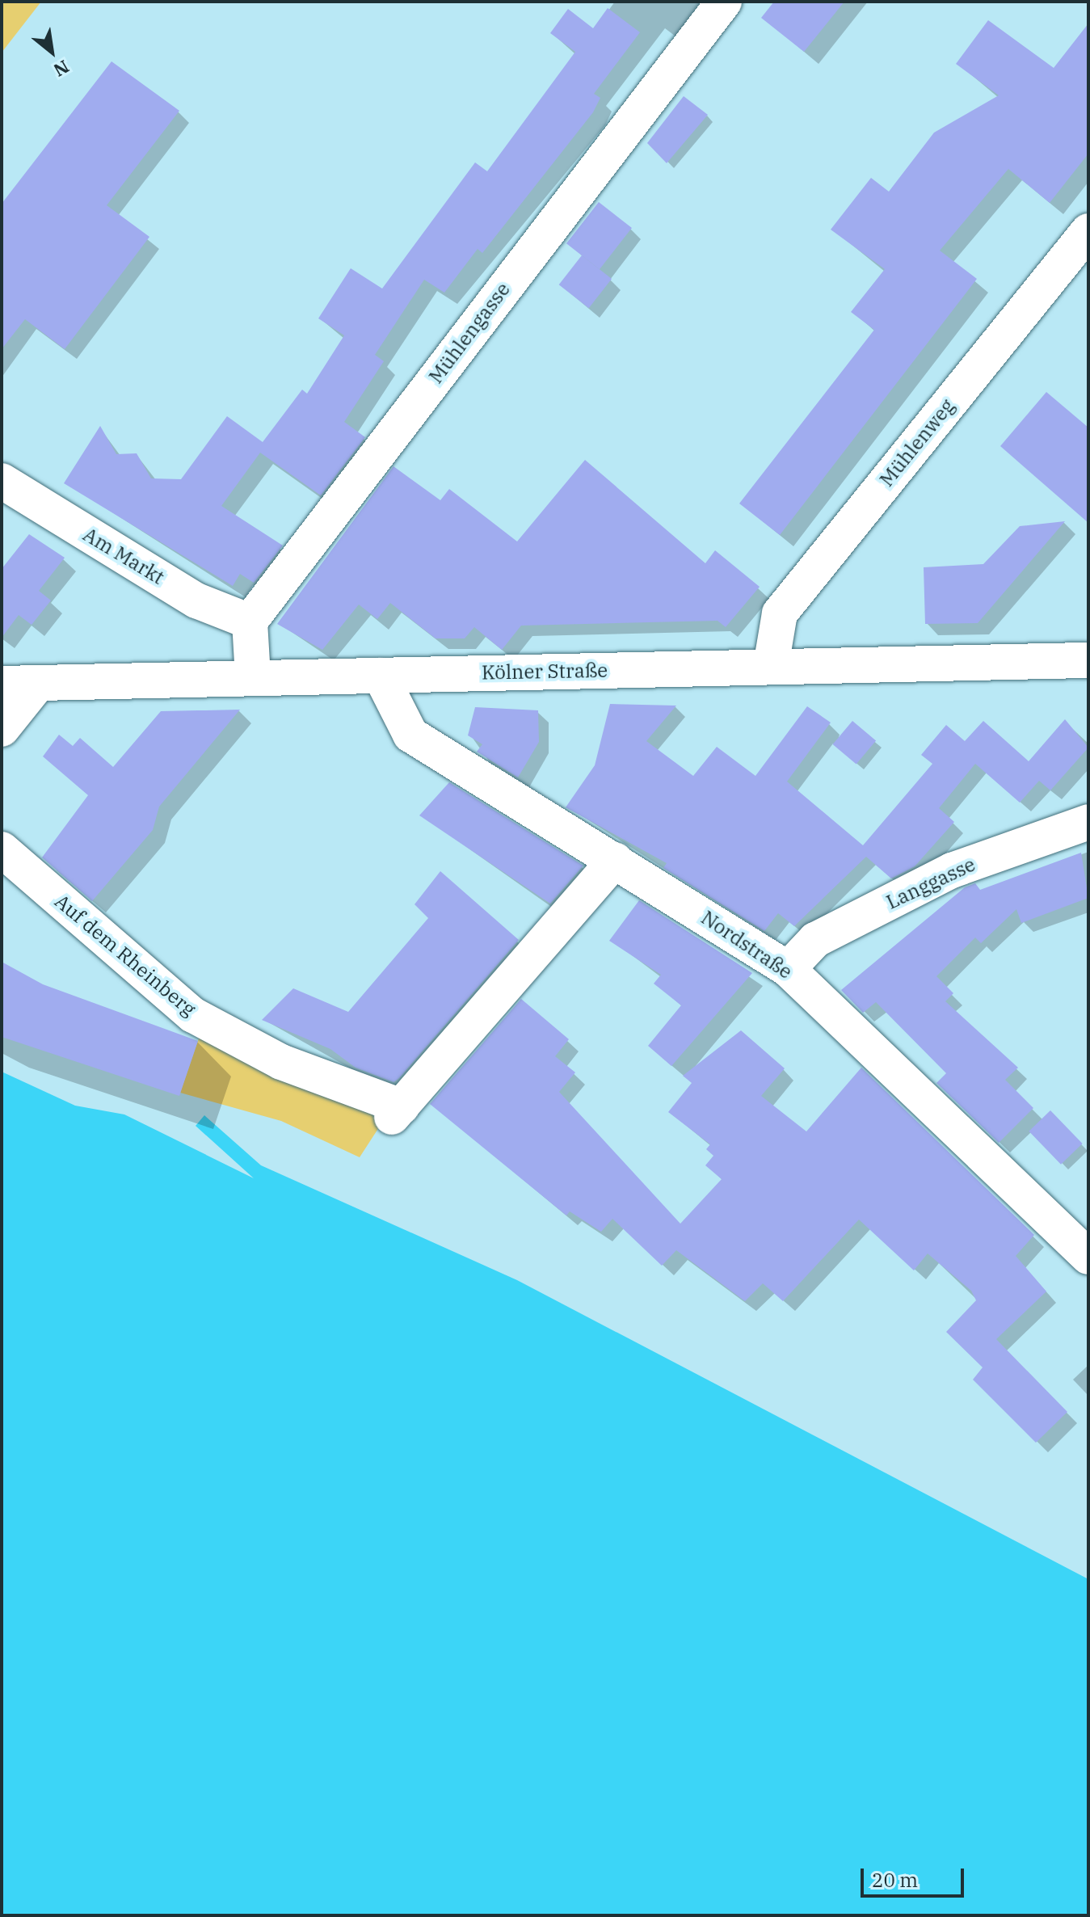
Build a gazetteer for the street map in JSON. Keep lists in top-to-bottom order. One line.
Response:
{"streets":{"street":["Mühlengasse","Mühlenweg","Am Markt","Kölner Straße","Langgasse","Nordstraße","Auf dem Rheinberg"]},"crossings":[["Mühlengasse","Am Markt"],["Mühlenweg","Kölner Straße"],["Kölner Straße","Nordstraße"],["Langgasse","Nordstraße"],["Nordstraße","Auf dem Rheinberg"]],"scale_bar":"20 m","north":"bottom right"}
